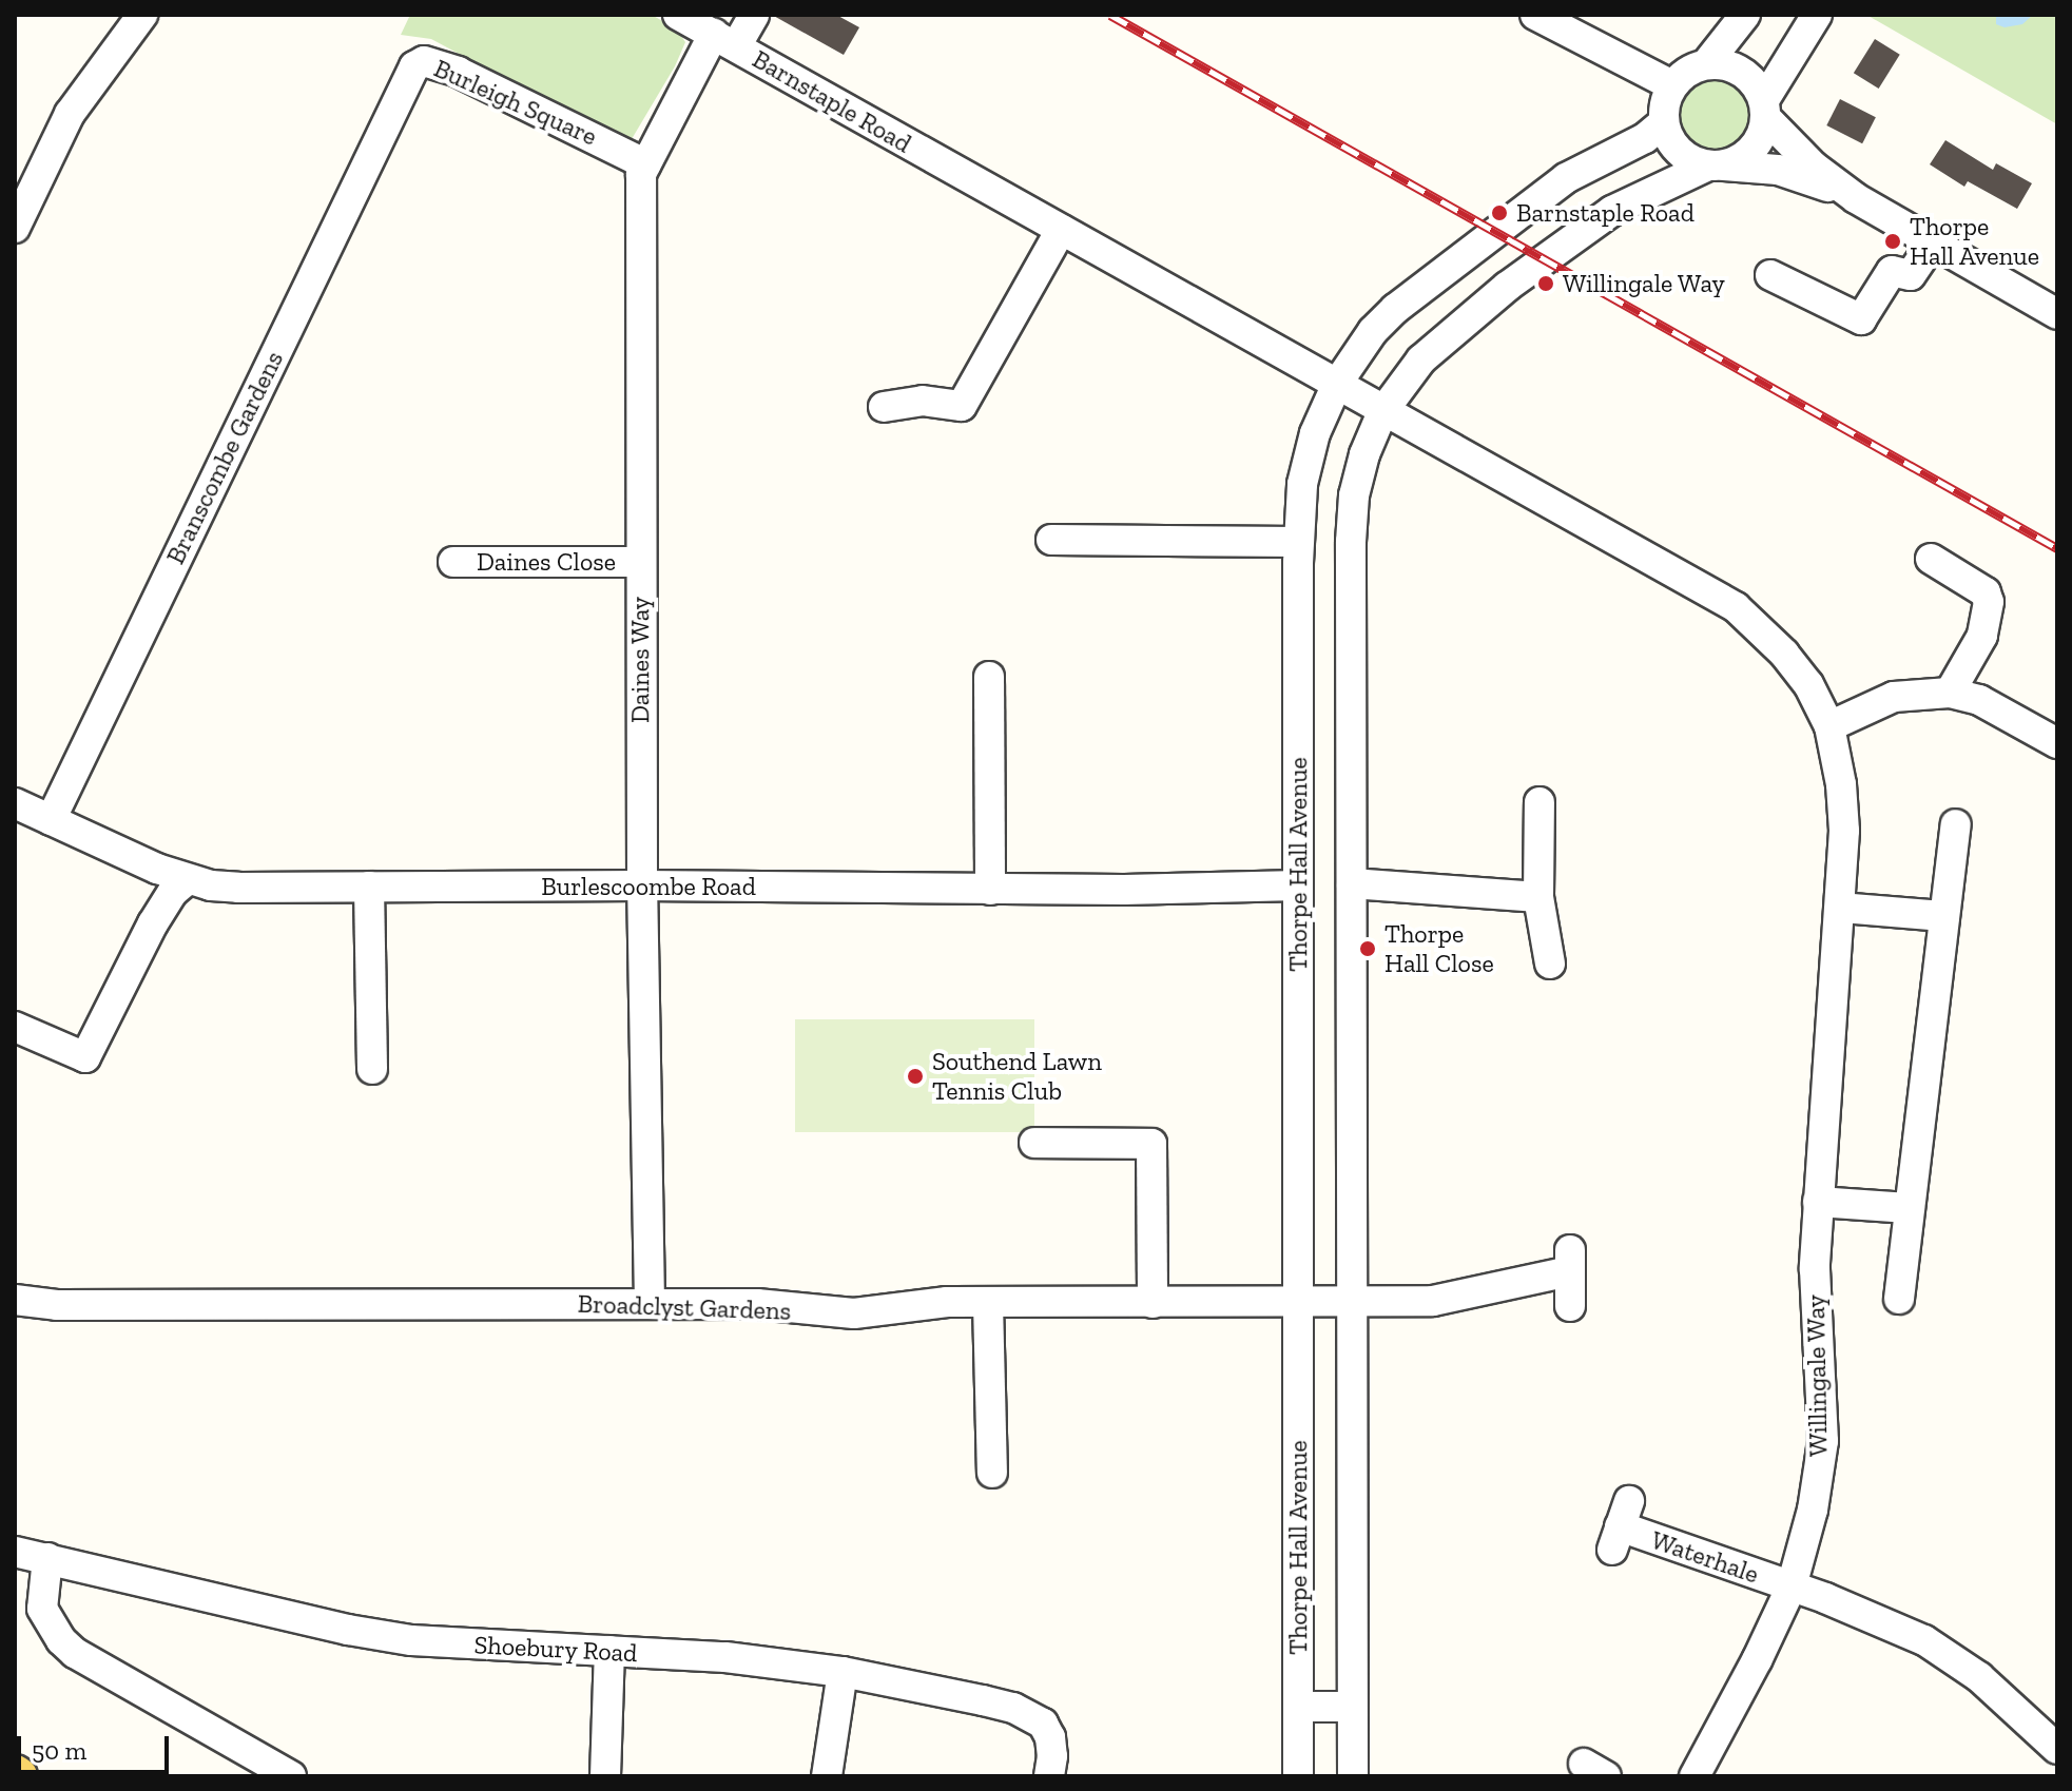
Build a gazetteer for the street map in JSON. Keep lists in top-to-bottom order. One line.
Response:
{"streets":{"street":["Barnstaple Road","Burleigh Square","Branscombe Gardens","Daines Close","Daines Way","Thorpe Hall Avenue","Burlescoombe Road","Broadclyst Gardens","Willingale Way","Waterhale","Shoebury Road"]},"crossings":[["Barnstaple Road","Daines Way"],["Barnstaple Road","Thorpe Hall Avenue"],["Barnstaple Road","Willingale Way"],["Burleigh Square","Branscombe Gardens"],["Burleigh Square","Daines Way"],["Branscombe Gardens","Burlescoombe Road"],["Daines Close","Daines Way"],["Daines Way","Burlescoombe Road"],["Daines Way","Broadclyst Gardens"],["Thorpe Hall Avenue","Burlescoombe Road"],["Thorpe Hall Avenue","Broadclyst Gardens"],["Willingale Way","Waterhale"]],"places":["Barnstaple Road","Thorpe Hall Avenue","Willingale Way","Thorpe Hall Close","Southend Lawn Tennis Club"],"scale_bar":"50 m"}
